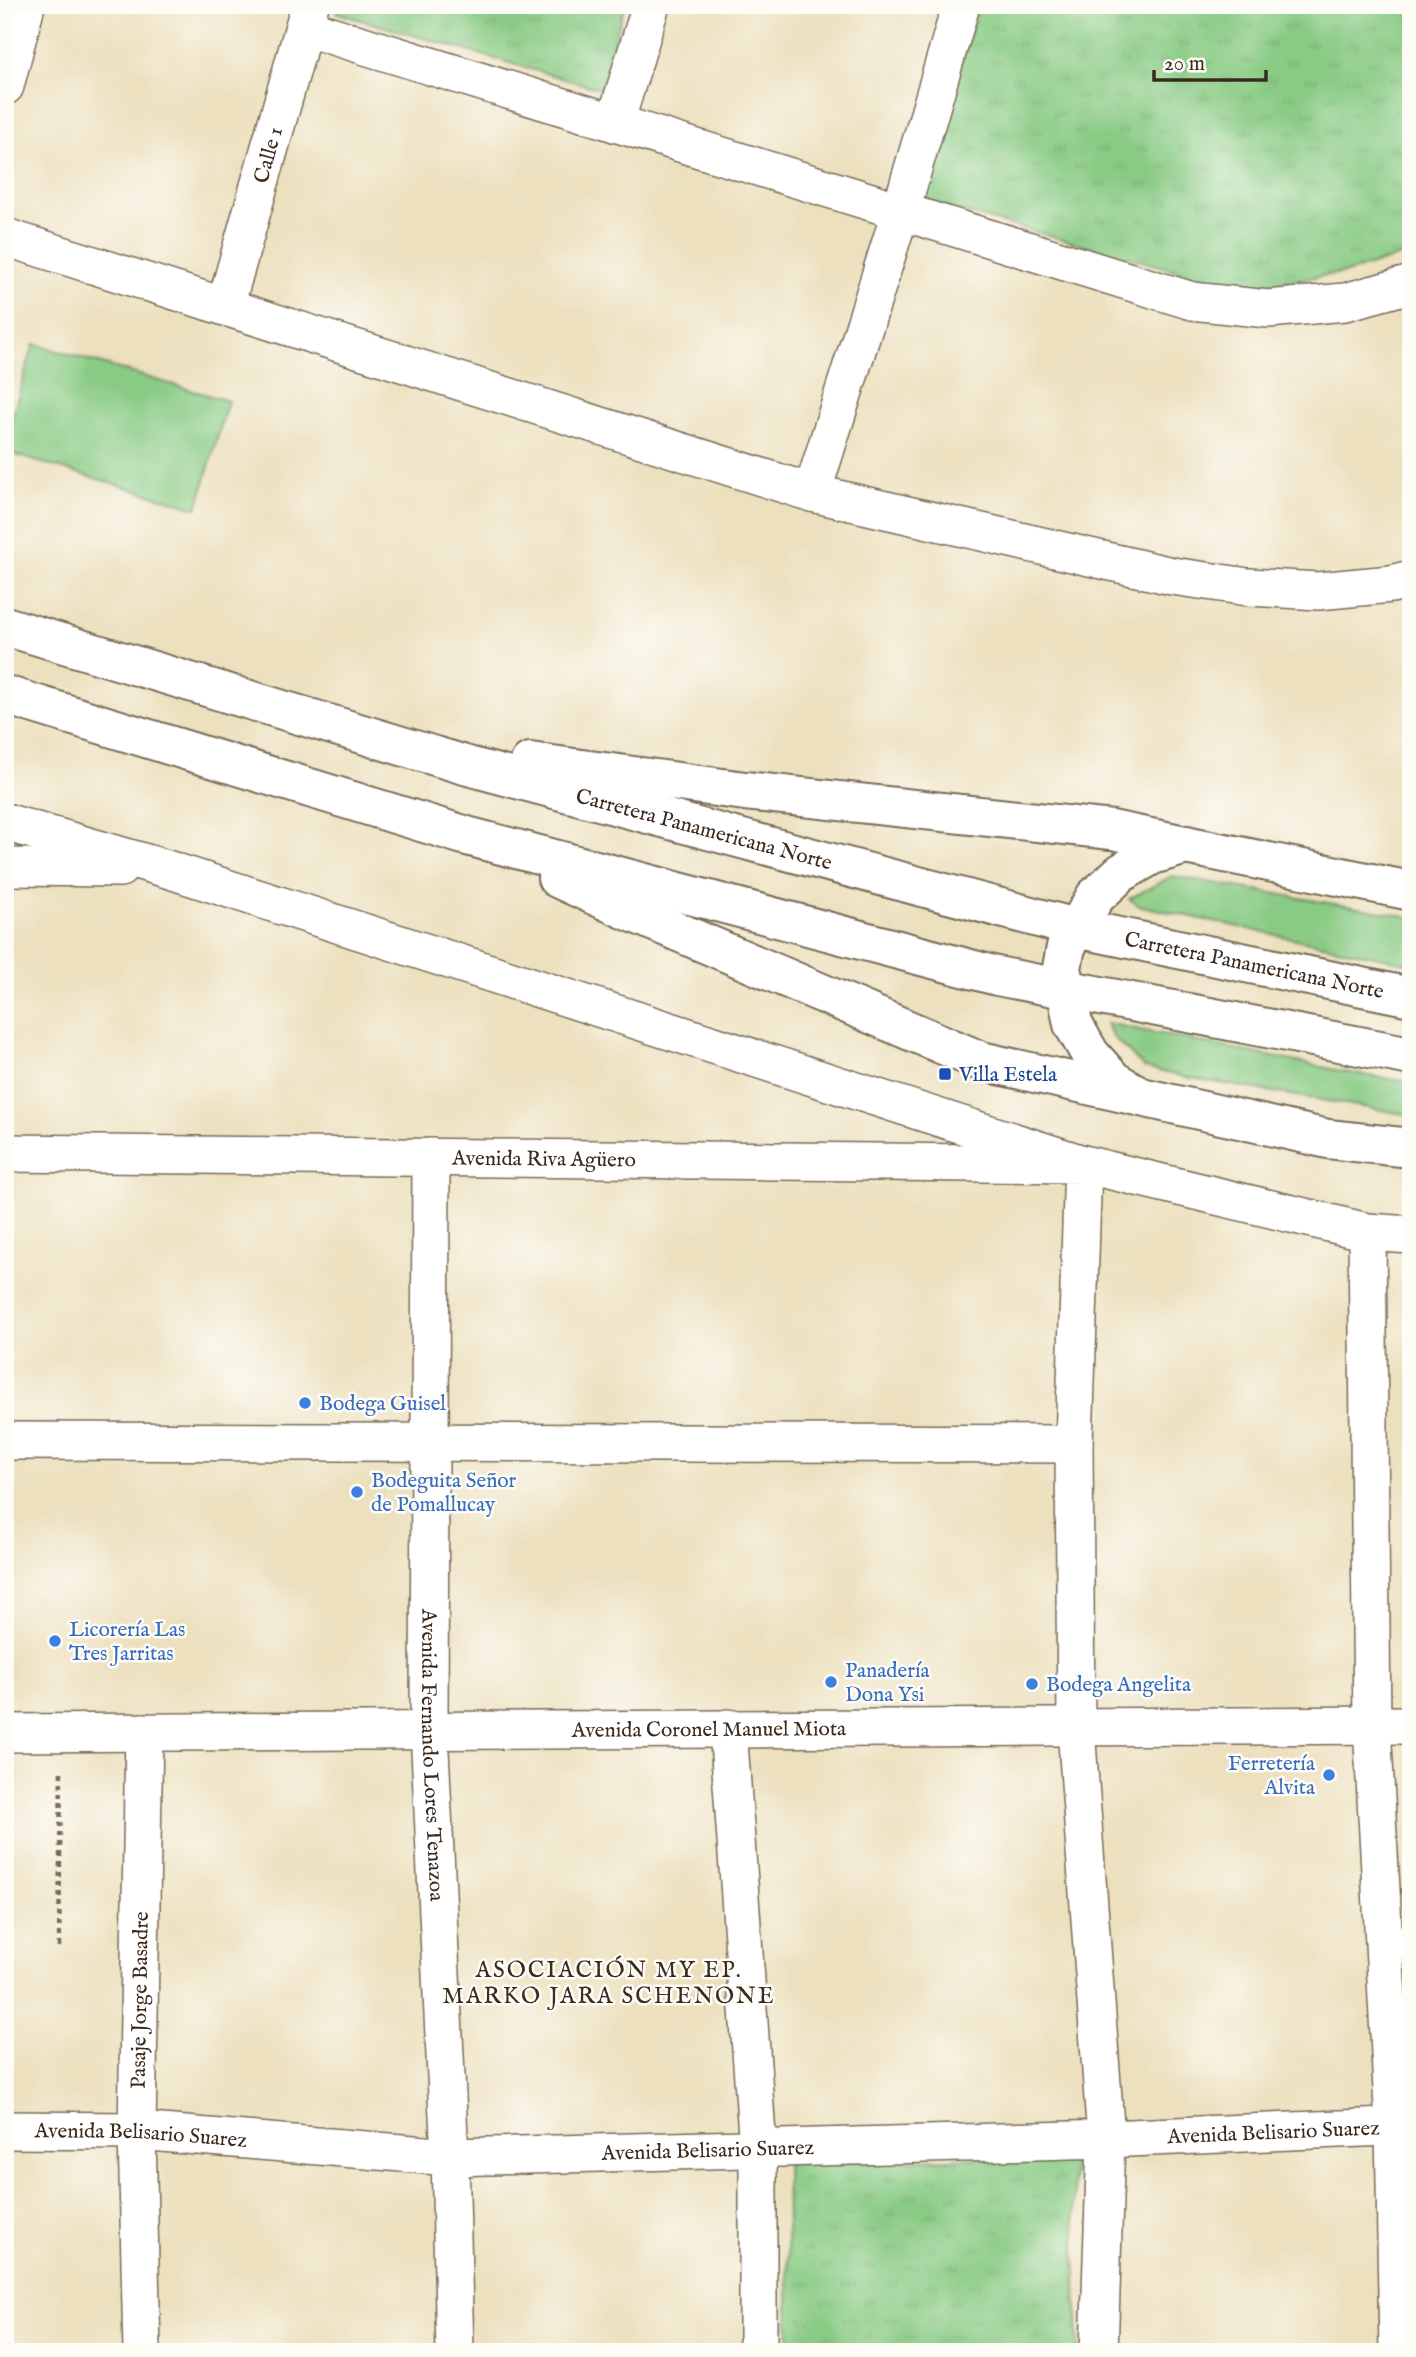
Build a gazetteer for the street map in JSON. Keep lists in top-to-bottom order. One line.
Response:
{"streets":{"highway":["Carretera Panamericana Norte"],"street":["Calle 1","Avenida Riva Agüero","Avenida Coronel Manuel Miota","Avenida Fernando Lores Tenazoa","Pasaje Jorge Basadre","Avenida Belisario Suarez"]},"crossings":[["Avenida Riva Agüero","Avenida Fernando Lores Tenazoa"],["Avenida Coronel Manuel Miota","Avenida Fernando Lores Tenazoa"],["Avenida Coronel Manuel Miota","Pasaje Jorge Basadre"],["Avenida Fernando Lores Tenazoa","Avenida Belisario Suarez"],["Pasaje Jorge Basadre","Avenida Belisario Suarez"]],"districts":["ASOCIACIÓN MY EP. MARKO JARA SCHENONE"],"places":{"transit":["Villa Estela"],"other":["Bodega Guisel","Bodeguita Señor de Pomallucay","Licorería Las Tres Jarritas","Panadería Dona Ysi","Bodega Angelita","Ferretería Alvita"]},"scale_bar":"20 m"}
